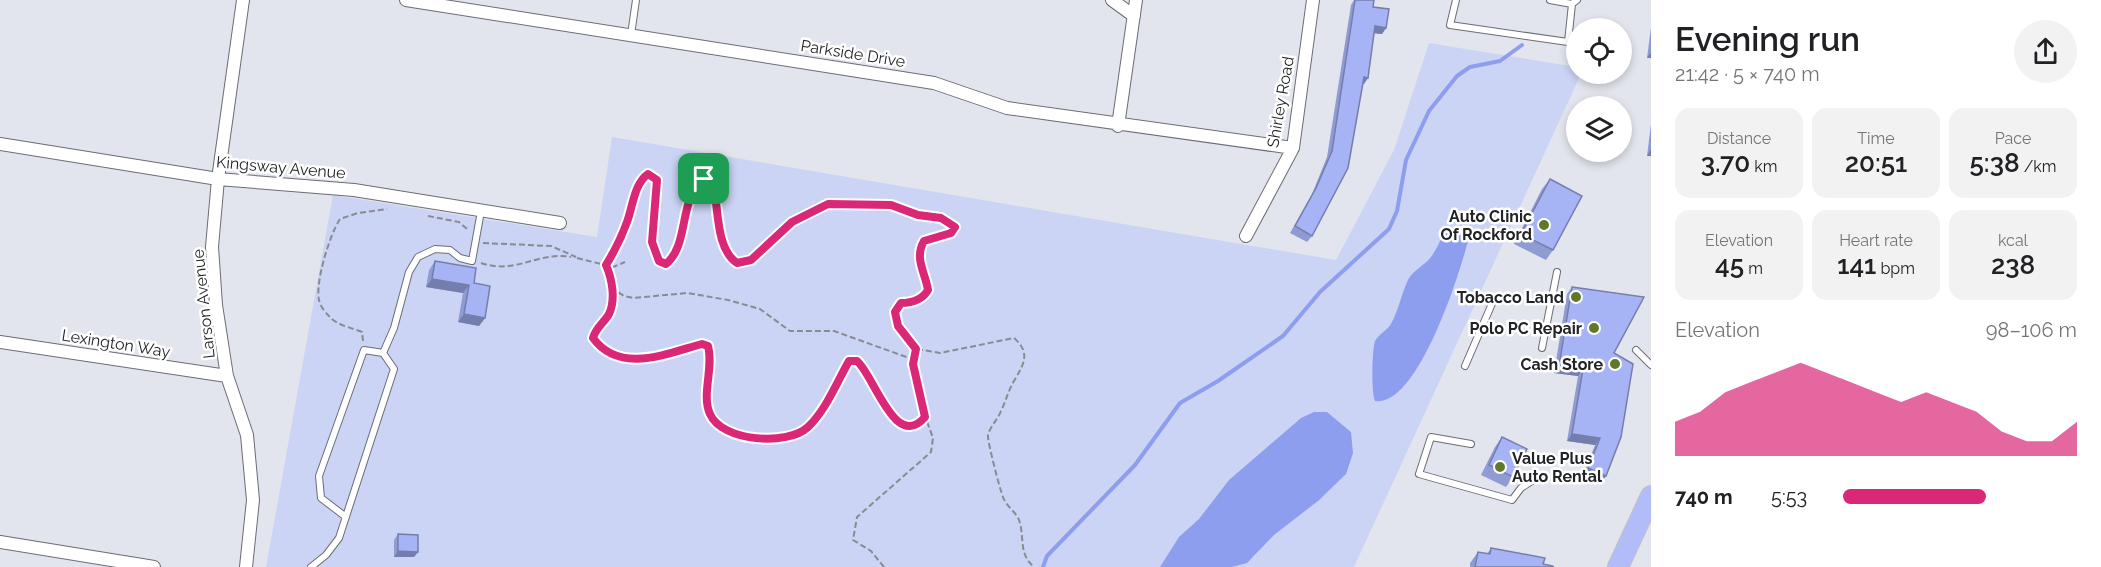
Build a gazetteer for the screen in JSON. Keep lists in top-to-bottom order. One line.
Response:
{"streets":{"street":["Parkside Drive","Shirley Road","Kingsway Avenue","Larson Avenue","Lexington Way"]},"crossings":[["Parkside Drive","Shirley Road"],["Kingsway Avenue","Larson Avenue"],["Larson Avenue","Lexington Way"]],"places":["Auto Clinic Of Rockford","Tobacco Land","Polo PC Repair","Cash Store","Value Plus Auto Rental"],"page":{"heading":["Evening run","21:42 · 5 × 740 m"],"stats":[["Distance","3.70 km"],["Time","20:51"],["Pace","5:38 /km"],["Elevation","45 m"],["Heart rate","141 bpm"],["kcal","238"]],"chart":["Elevation","98–106 m"],"list":[{"name":"740 m","note":"5:53"}]}}
